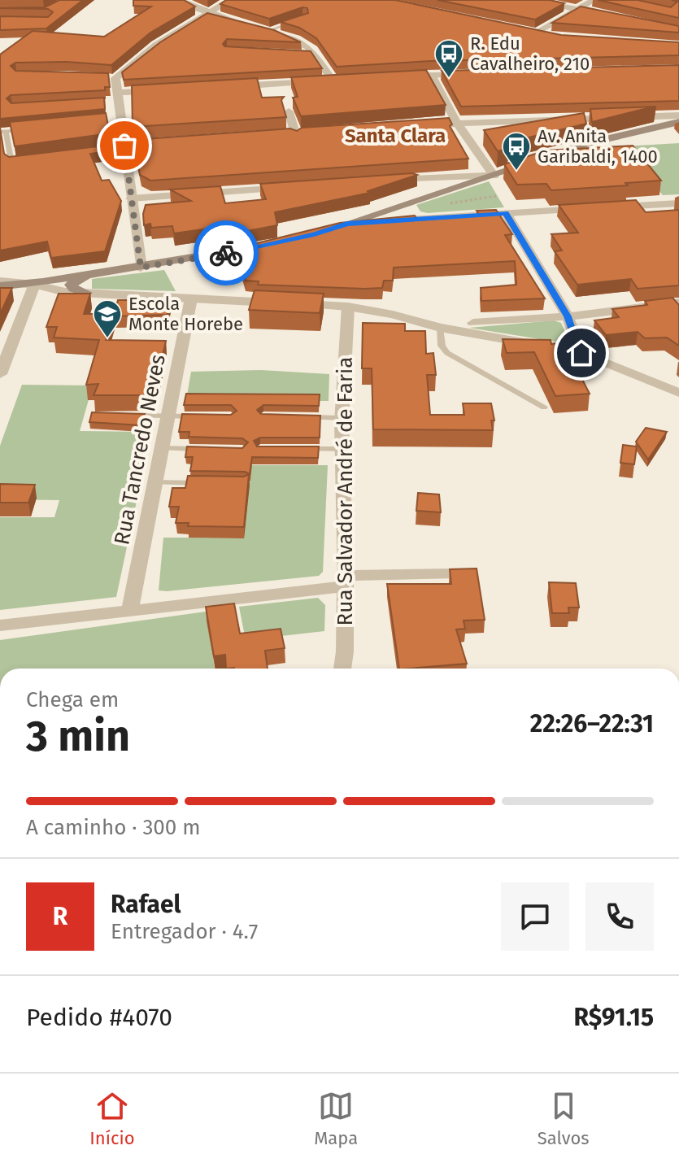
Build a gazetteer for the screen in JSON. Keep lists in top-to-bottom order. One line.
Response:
{"streets":{"street":["Rua Tancredo Neves","Rua Salvador André de Faria"]},"districts":["Santa Clara"],"places":{"bus stop":["R. Edu Cavalheiro, 210","Av. Anita Garibaldi, 1400"],"school or university":["Escola Monte Horebe"]},"page":{"heading":["3 min","Chega em","22:26–22:31"],"panel":["Rafael","Entregador · 4.7","Pedido #4070","R$91.15"],"bar":"A caminho · 300 m","round":"R","tabs":["Início","Mapa","Salvos"]}}
